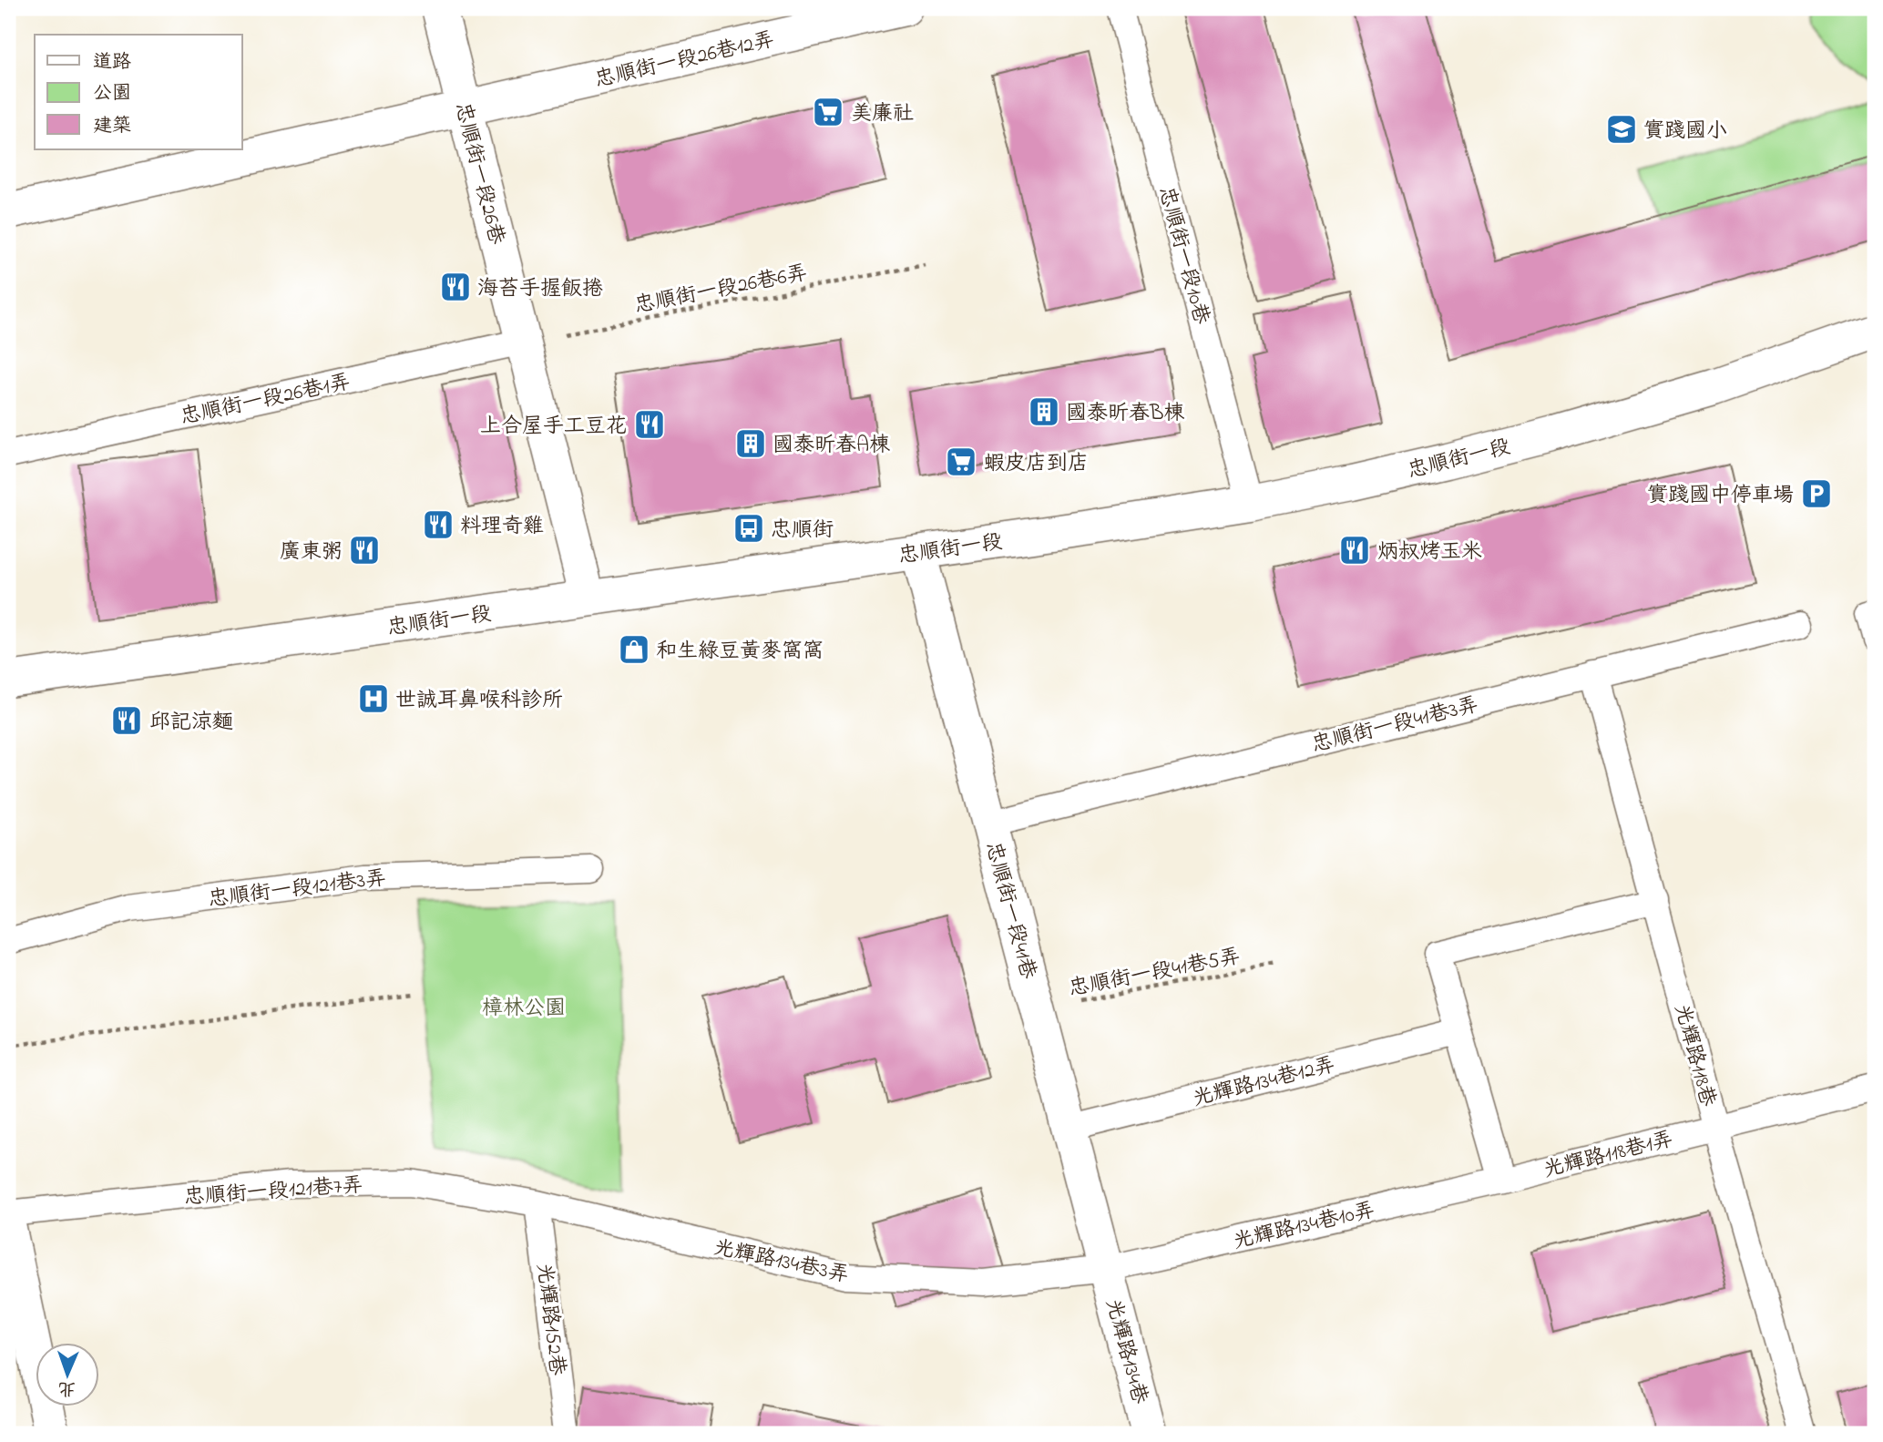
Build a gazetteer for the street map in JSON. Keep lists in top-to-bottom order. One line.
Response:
{"streets":{"street":["忠順街一段26巷12弄","忠順街一段26巷","忠順街一段","忠順街一段41巷","光輝路134巷"],"lane":["忠順街一段10巷","忠順街一段26巷1弄","忠順街一段41巷3弄","忠順街一段121巷3弄","光輝路118巷","光輝路134巷12弄","光輝路118巷1弄","忠順街一段121巷7弄","光輝路134巷10弄","光輝路134巷3弄","光輝路152巷"],"path":["忠順街一段26巷6弄","忠順街一段41巷5弄"]},"crossings":[["忠順街一段26巷12弄","忠順街一段26巷"],["忠順街一段26巷","忠順街一段26巷6弄"],["忠順街一段26巷","忠順街一段26巷1弄"],["忠順街一段26巷","忠順街一段"],["忠順街一段10巷","忠順街一段"],["忠順街一段26巷6弄","忠順街一段26巷1弄"],["忠順街一段","忠順街一段41巷"],["忠順街一段41巷3弄","忠順街一段41巷"],["忠順街一段41巷3弄","光輝路118巷"],["忠順街一段41巷","忠順街一段41巷5弄"],["忠順街一段41巷","光輝路134巷12弄"],["忠順街一段41巷","光輝路134巷10弄"],["忠順街一段41巷","光輝路134巷3弄"],["忠順街一段41巷","光輝路134巷"],["光輝路118巷","光輝路118巷1弄"],["光輝路118巷1弄","光輝路134巷10弄"],["忠順街一段121巷7弄","光輝路134巷3弄"],["忠順街一段121巷7弄","光輝路152巷"],["光輝路134巷10弄","光輝路134巷3弄"],["光輝路134巷10弄","光輝路134巷"],["光輝路134巷3弄","光輝路152巷"],["光輝路134巷3弄","光輝路134巷"]],"parks":["樟林公園"],"places":{"supermarket":["美廉社","蝦皮店到店"],"school or university":["實踐國小"],"restaurant":["海苔手握飯捲","上合屋手工豆花","料理奇雞","廣東粥","炳叔烤玉米","邱記涼麵"],"building":["國泰昕春B棟","國泰昕春A棟"],"parking":["實踐國中停車場"],"bus stop":["忠順街"],"shop":["和生綠豆黃麥窩窩"],"hospital":["世誠耳鼻喉科診所"]},"legend":["道路","公園","建築"],"north":"bottom"}
